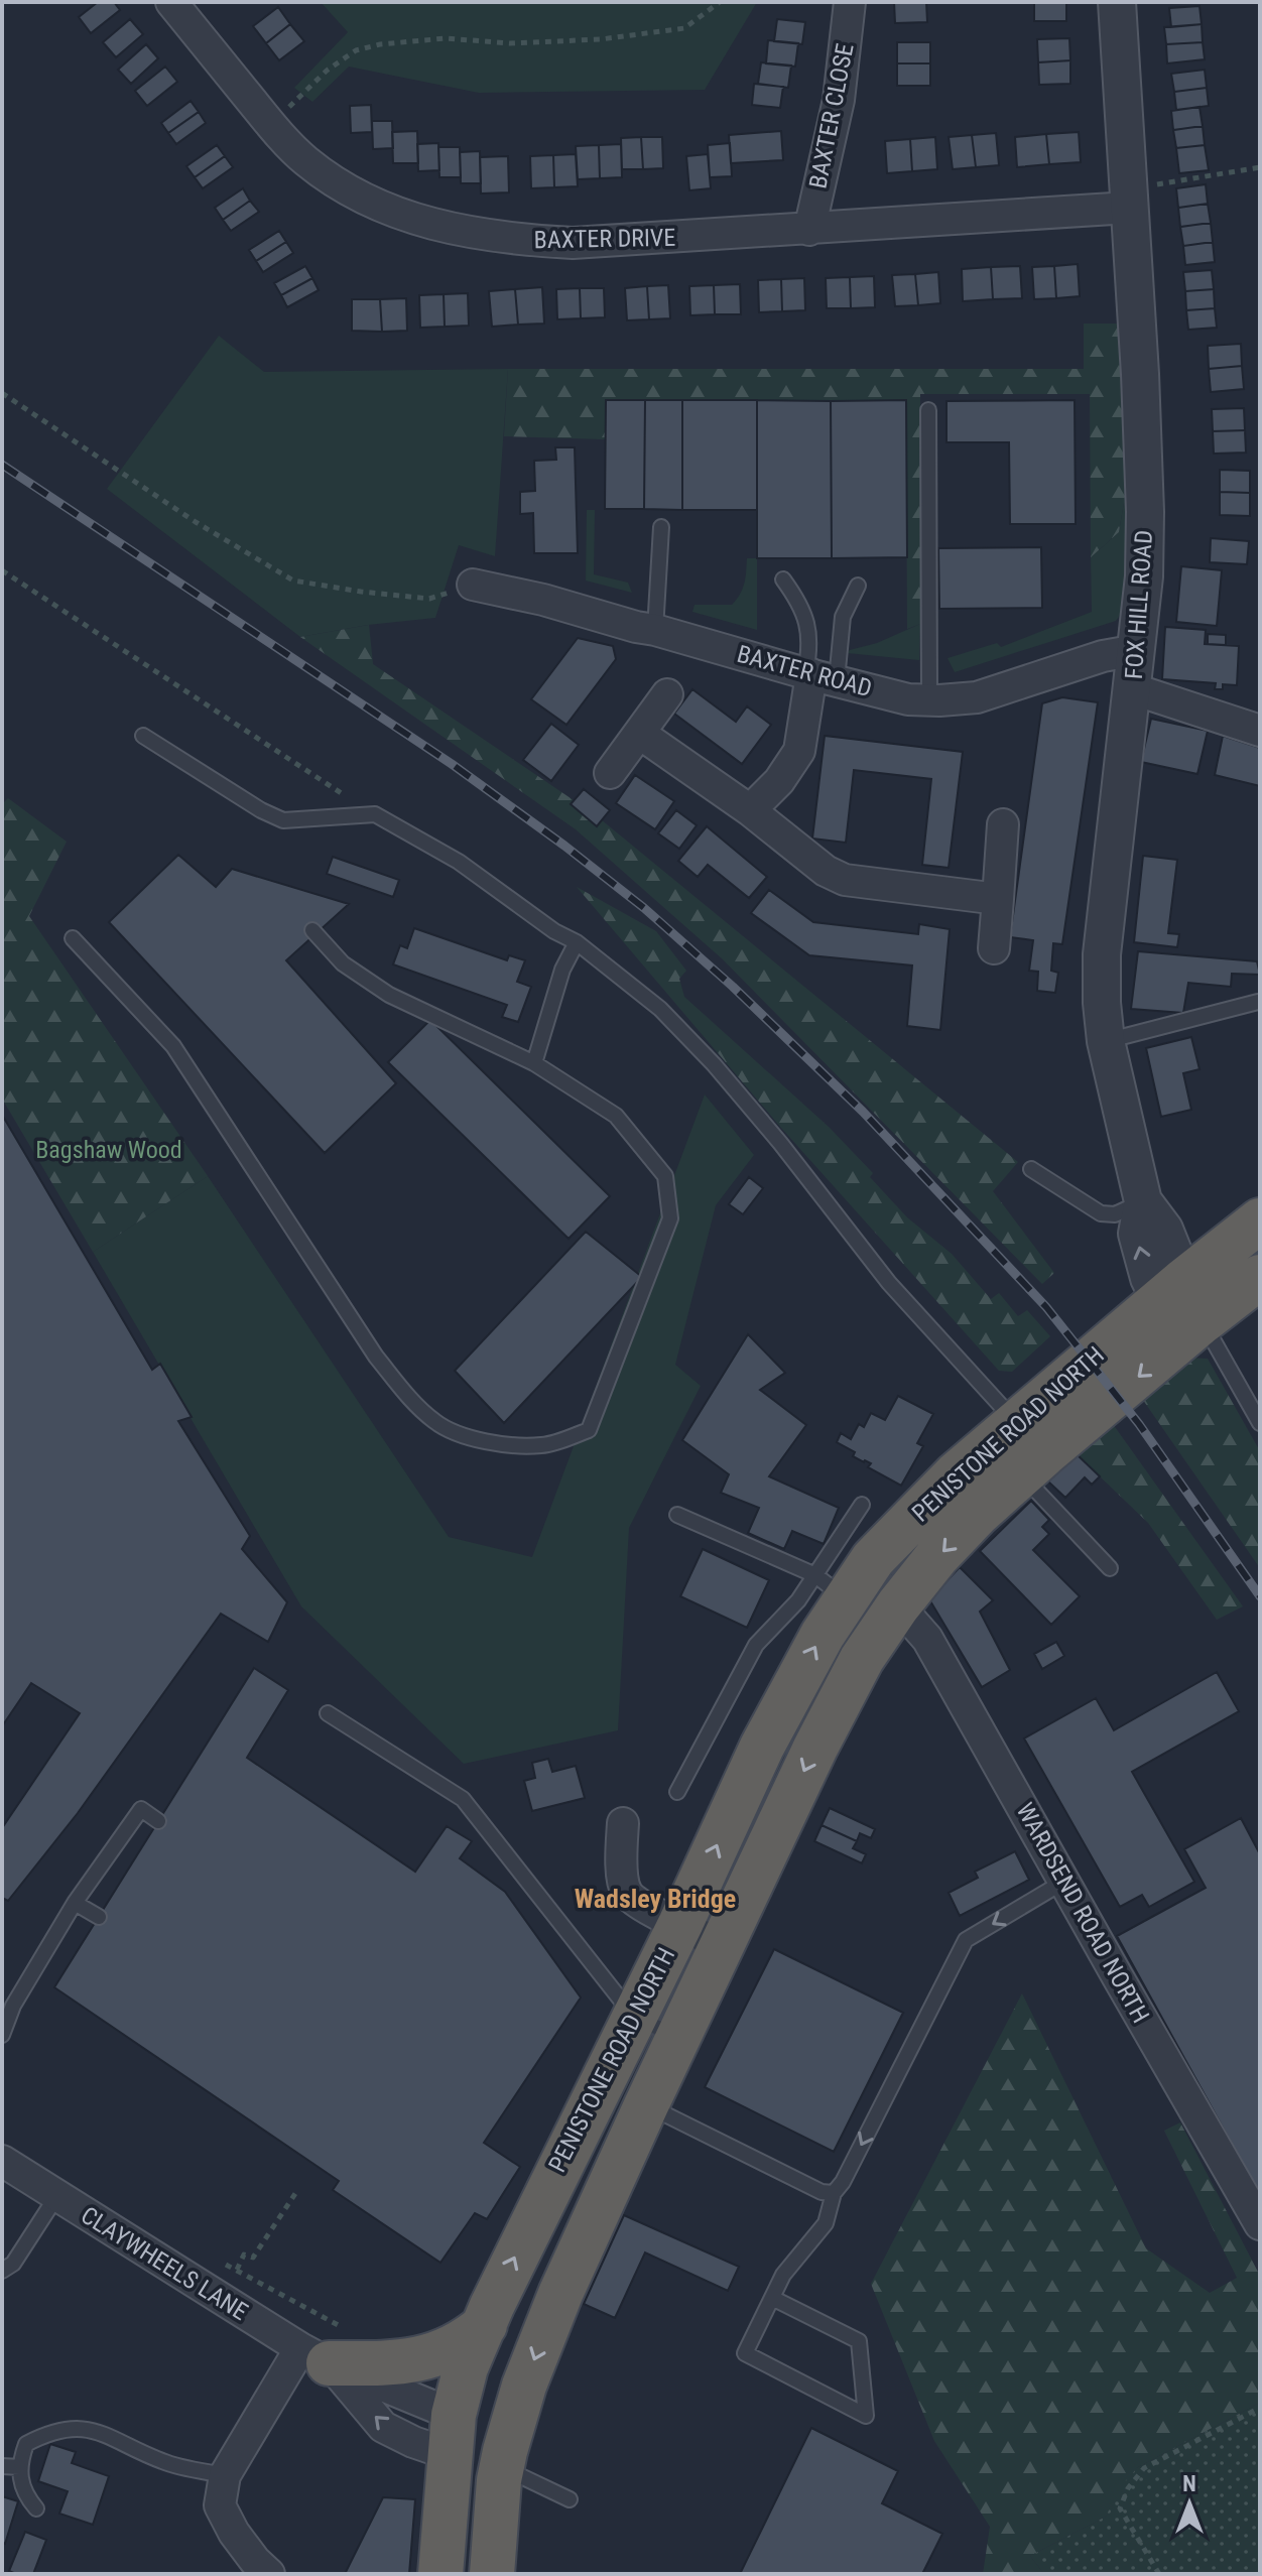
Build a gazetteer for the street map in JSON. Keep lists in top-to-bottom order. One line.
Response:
{"streets":{"highway":["PENISTONE ROAD NORTH"],"street":["BAXTER CLOSE","BAXTER DRIVE","FOX HILL ROAD","BAXTER ROAD","WARDSEND ROAD NORTH","CLAYWHEELS LANE"]},"crossings":[["BAXTER CLOSE","BAXTER DRIVE"],["BAXTER DRIVE","FOX HILL ROAD"],["FOX HILL ROAD","BAXTER ROAD"],["FOX HILL ROAD","PENISTONE ROAD NORTH"],["PENISTONE ROAD NORTH","WARDSEND ROAD NORTH"],["PENISTONE ROAD NORTH","CLAYWHEELS LANE"]],"districts":["Wadsley Bridge"],"parks":["Bagshaw Wood"],"north":"top"}
